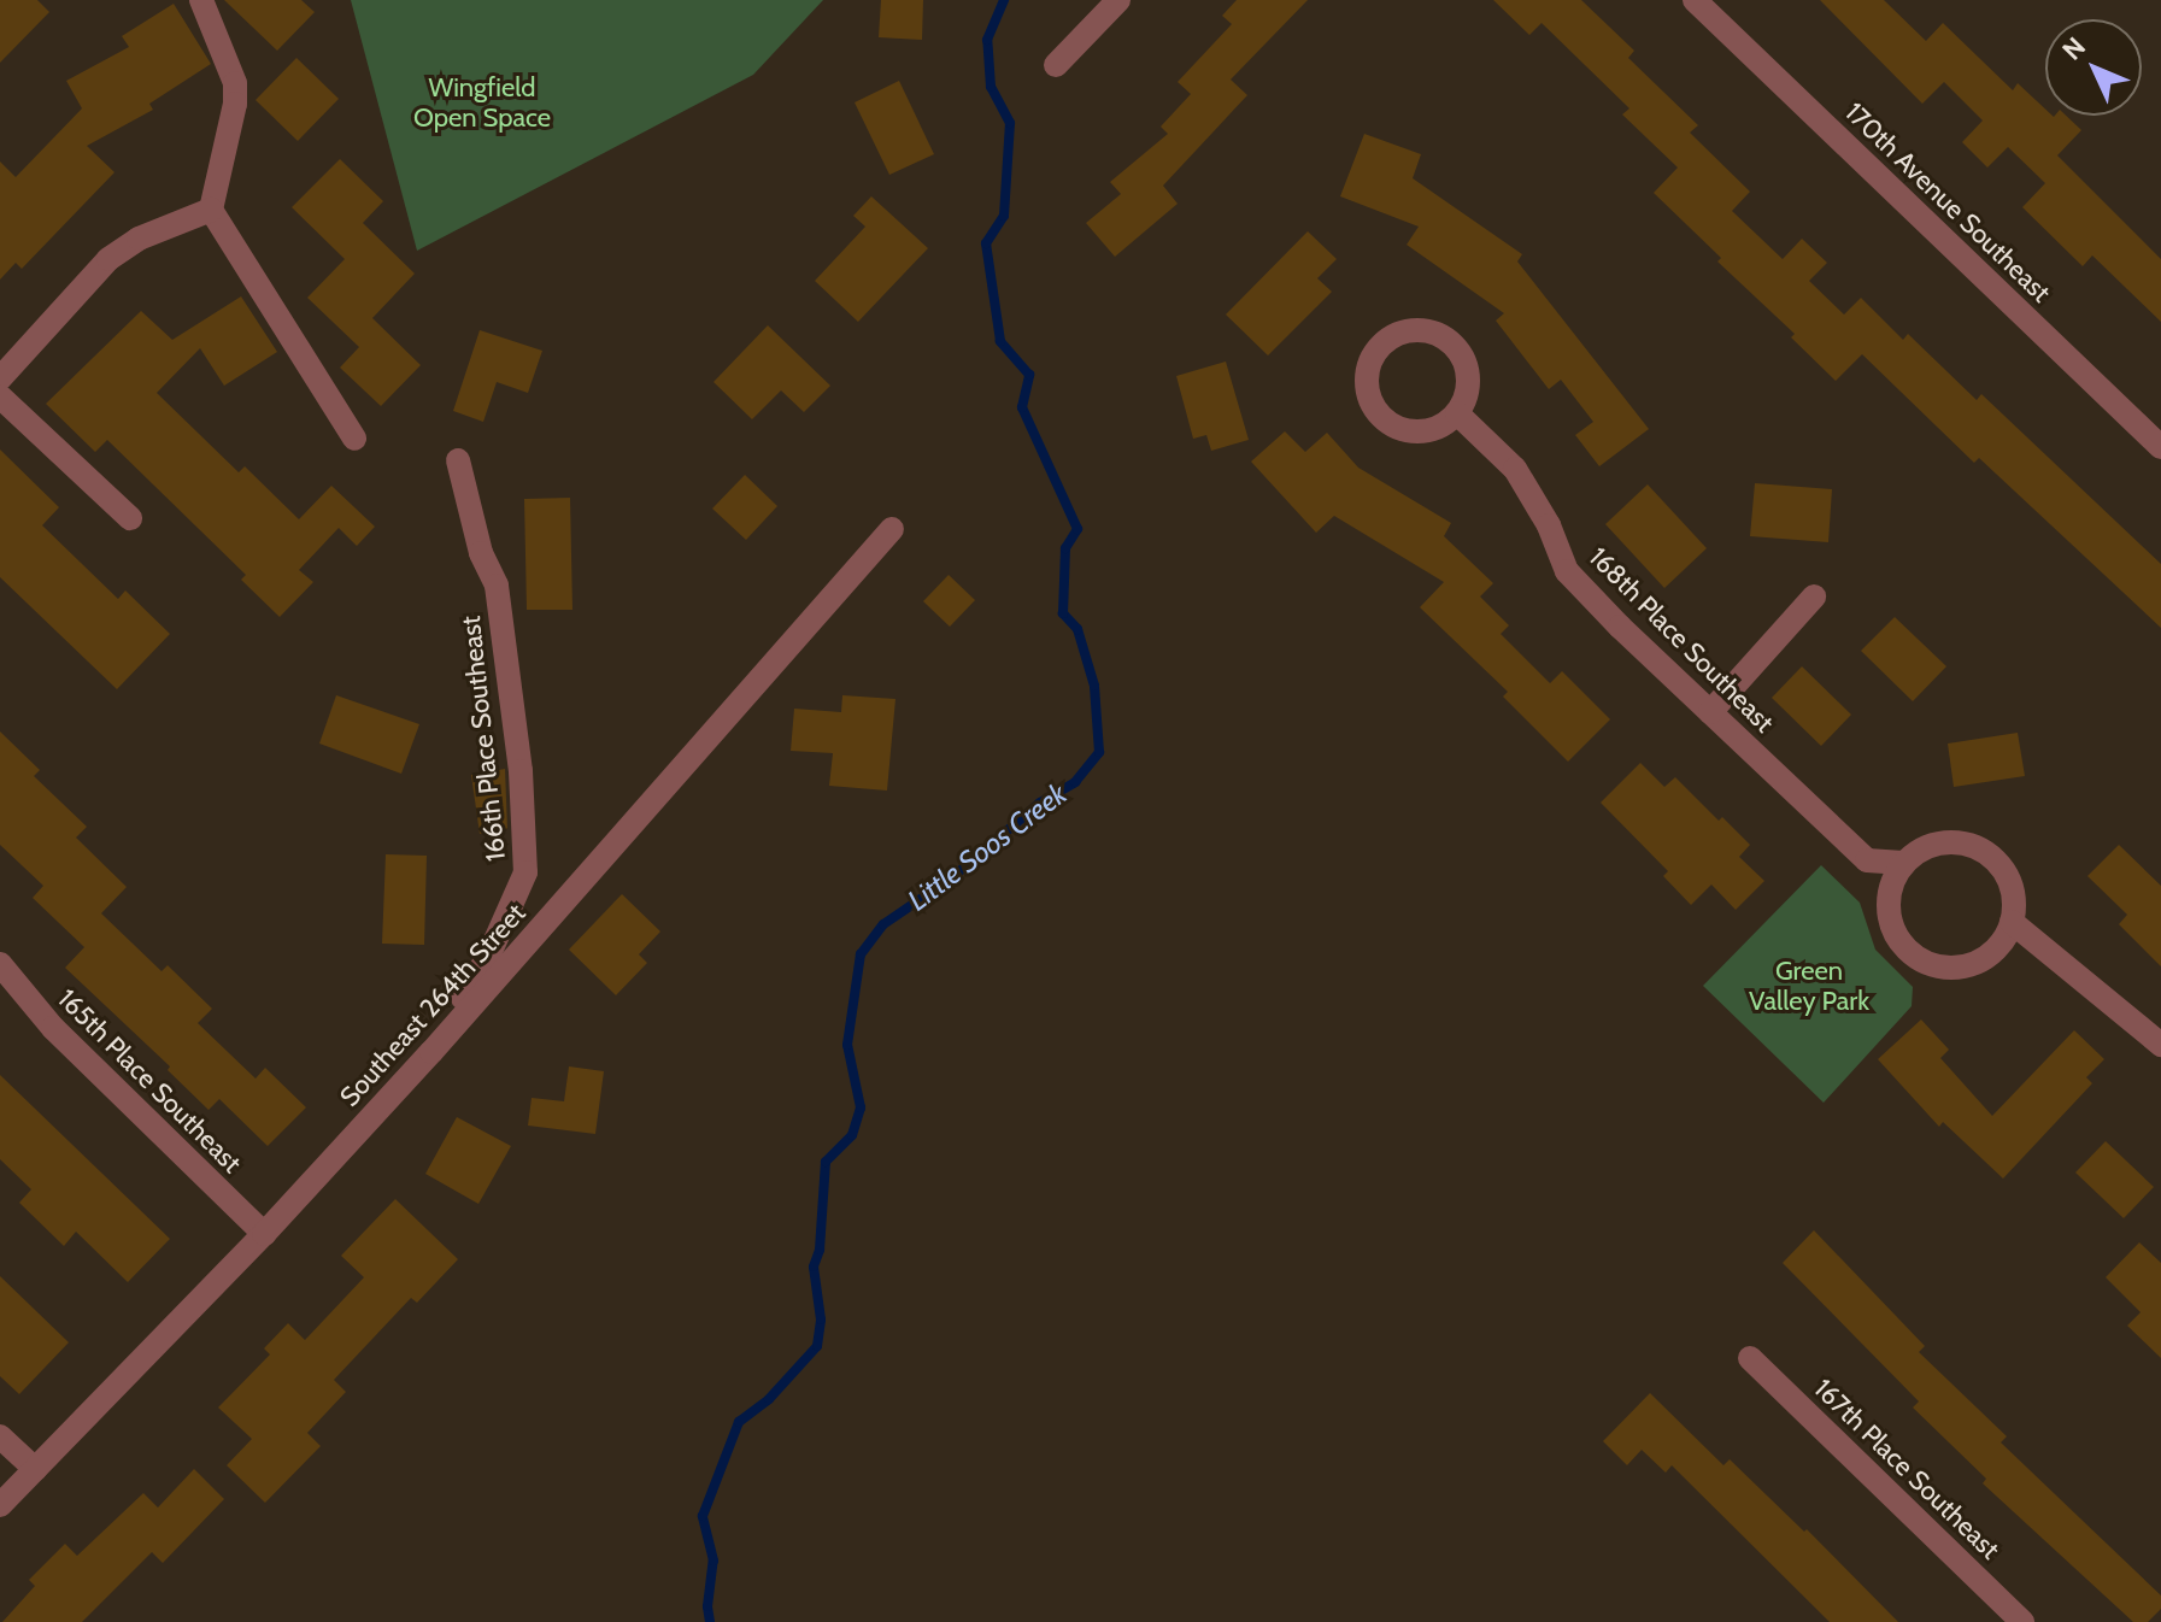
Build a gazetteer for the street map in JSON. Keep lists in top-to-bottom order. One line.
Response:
{"streets":{"street":["170th Avenue Southeast","168th Place Southeast","166th Place Southeast","Southeast 264th Street","165th Place Southeast","167th Place Southeast"]},"crossings":[["166th Place Southeast","Southeast 264th Street"],["Southeast 264th Street","165th Place Southeast"]],"water":["Little Soos Creek"],"parks":["Wingfield Open Space","Green Valley Park"],"north":"top left"}
